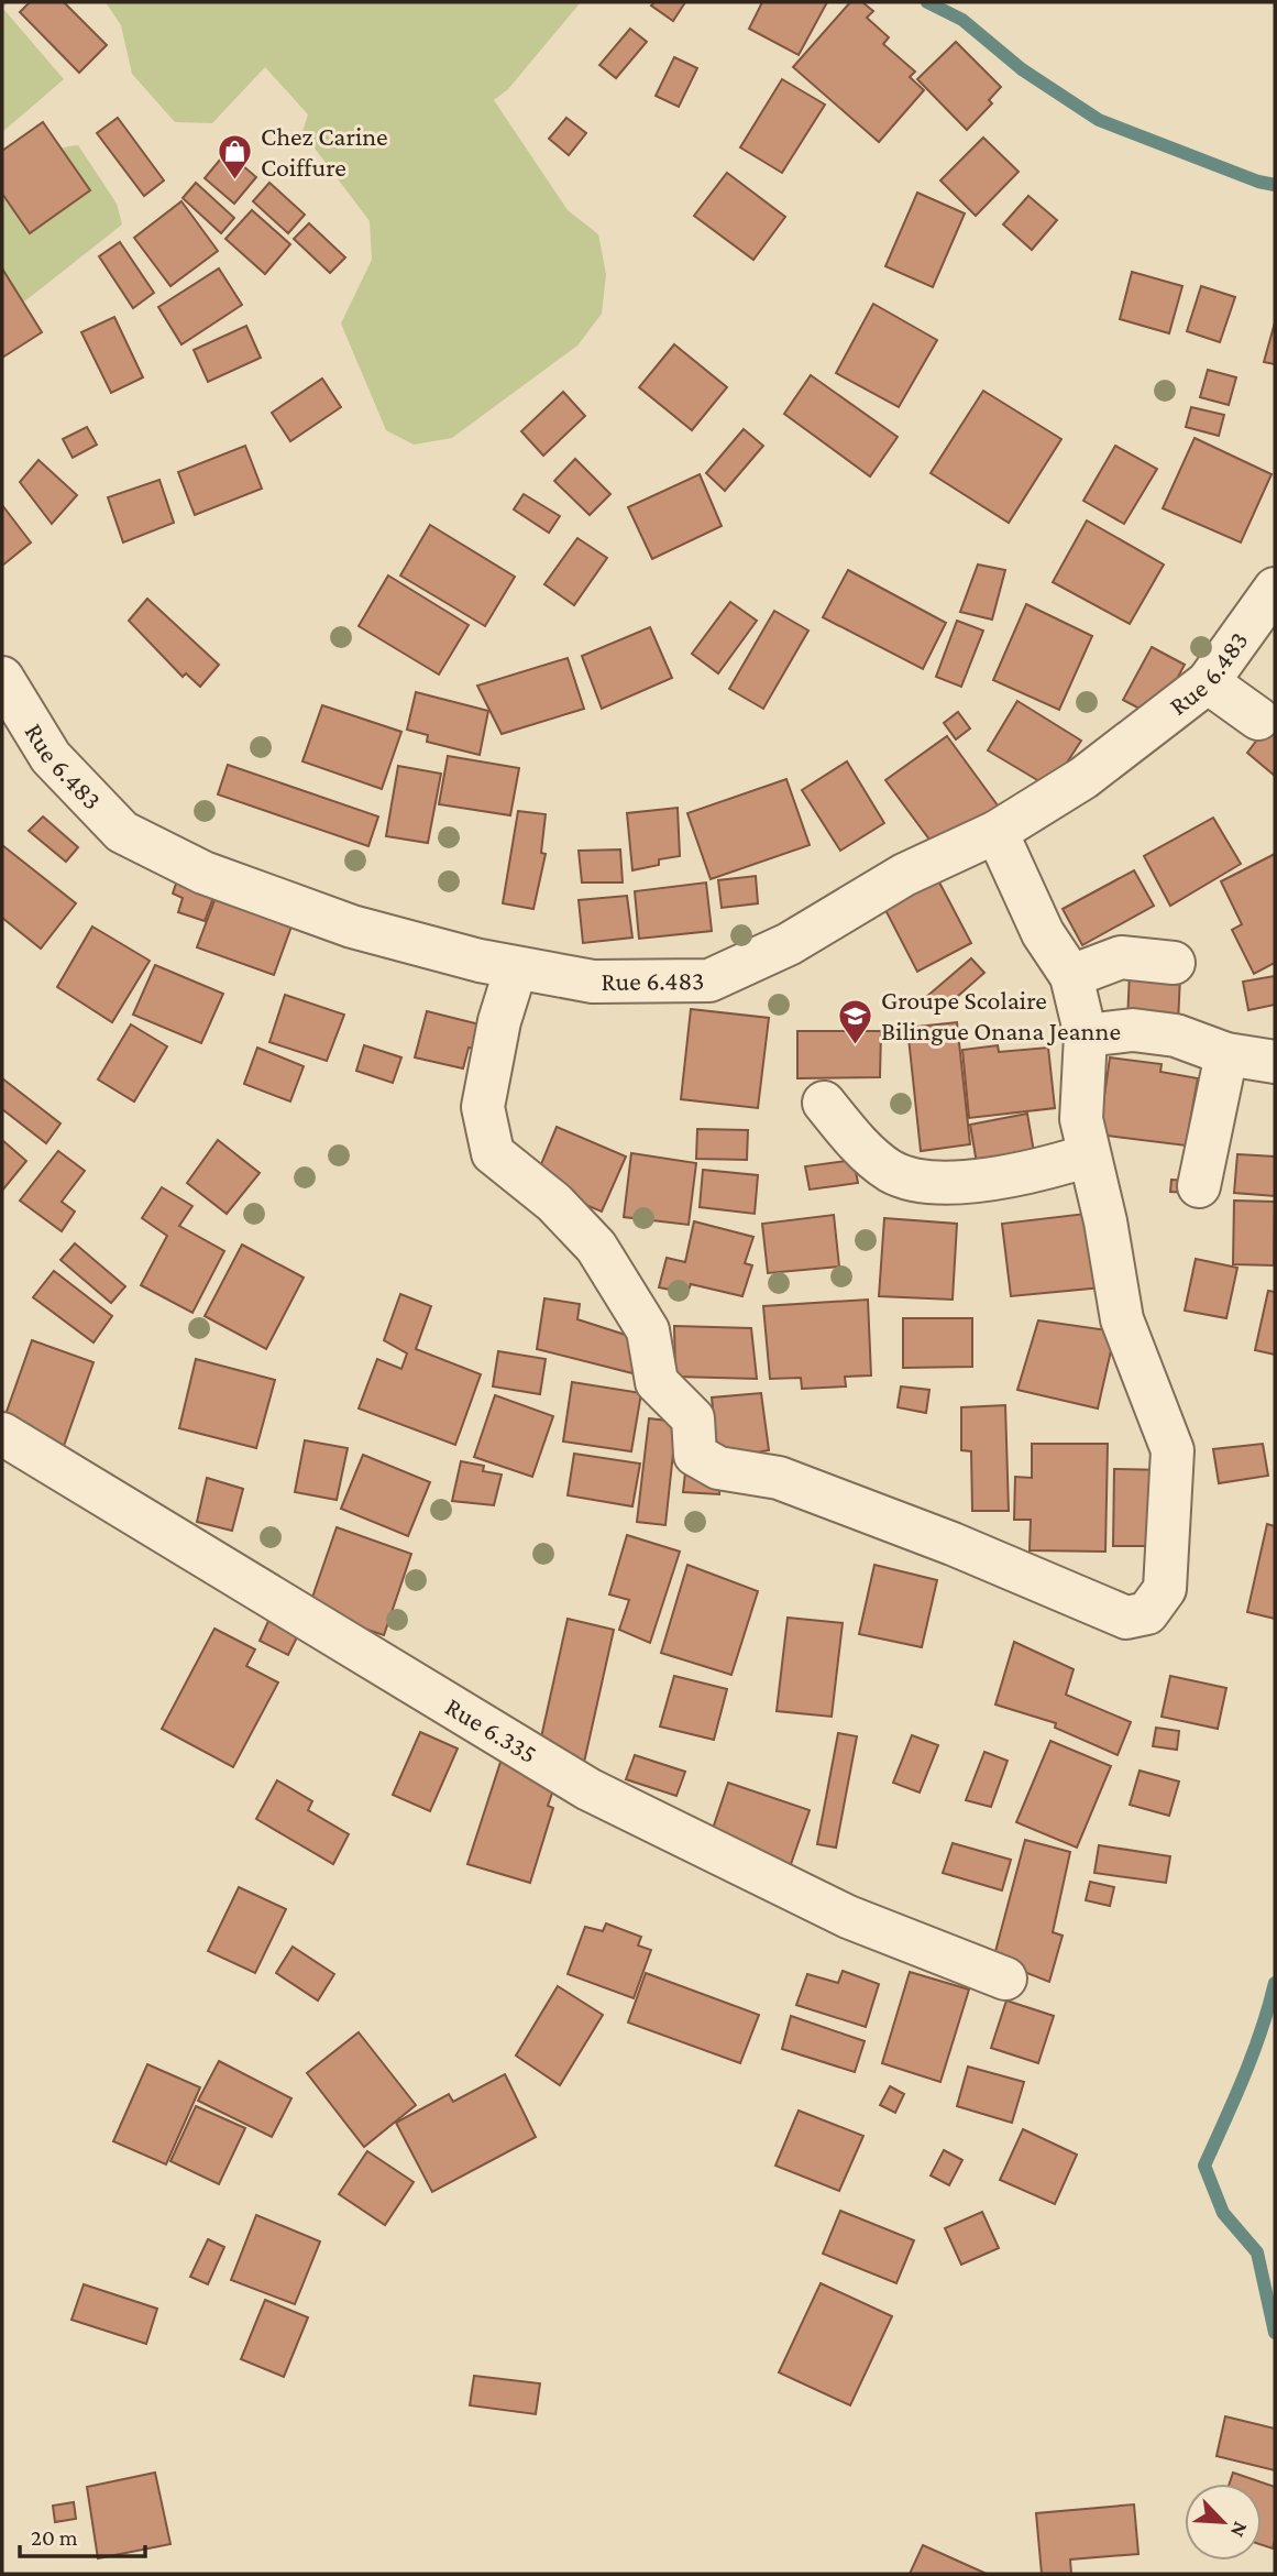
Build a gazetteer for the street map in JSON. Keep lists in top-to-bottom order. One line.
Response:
{"streets":{"street":["Rue 6.483","Rue 6.335"]},"places":{"shop":["Chez Carine Coiffure"],"school or university":["Groupe Scolaire Bilingue Onana Jeanne"]},"scale_bar":"20 m","north":"bottom right"}
